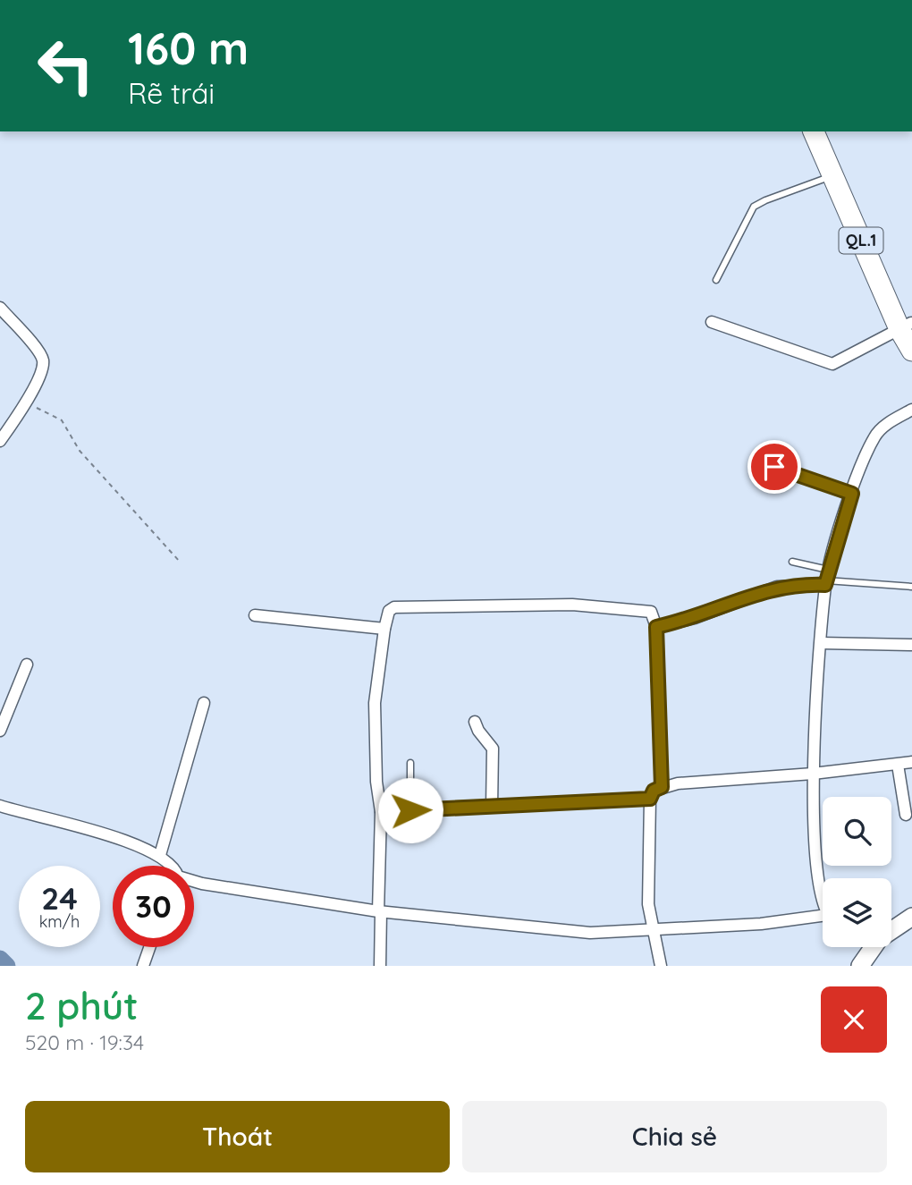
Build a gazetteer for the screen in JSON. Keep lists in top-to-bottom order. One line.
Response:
{"streets":{"highway":["QL.1"]},"page":{"turn":["160 m","Rẽ trái"],"speed":"24 km/h","limit":"30","heading":["2 phút","520 m · 19:34"],"buttons":["Thoát","Chia sẻ"]}}
